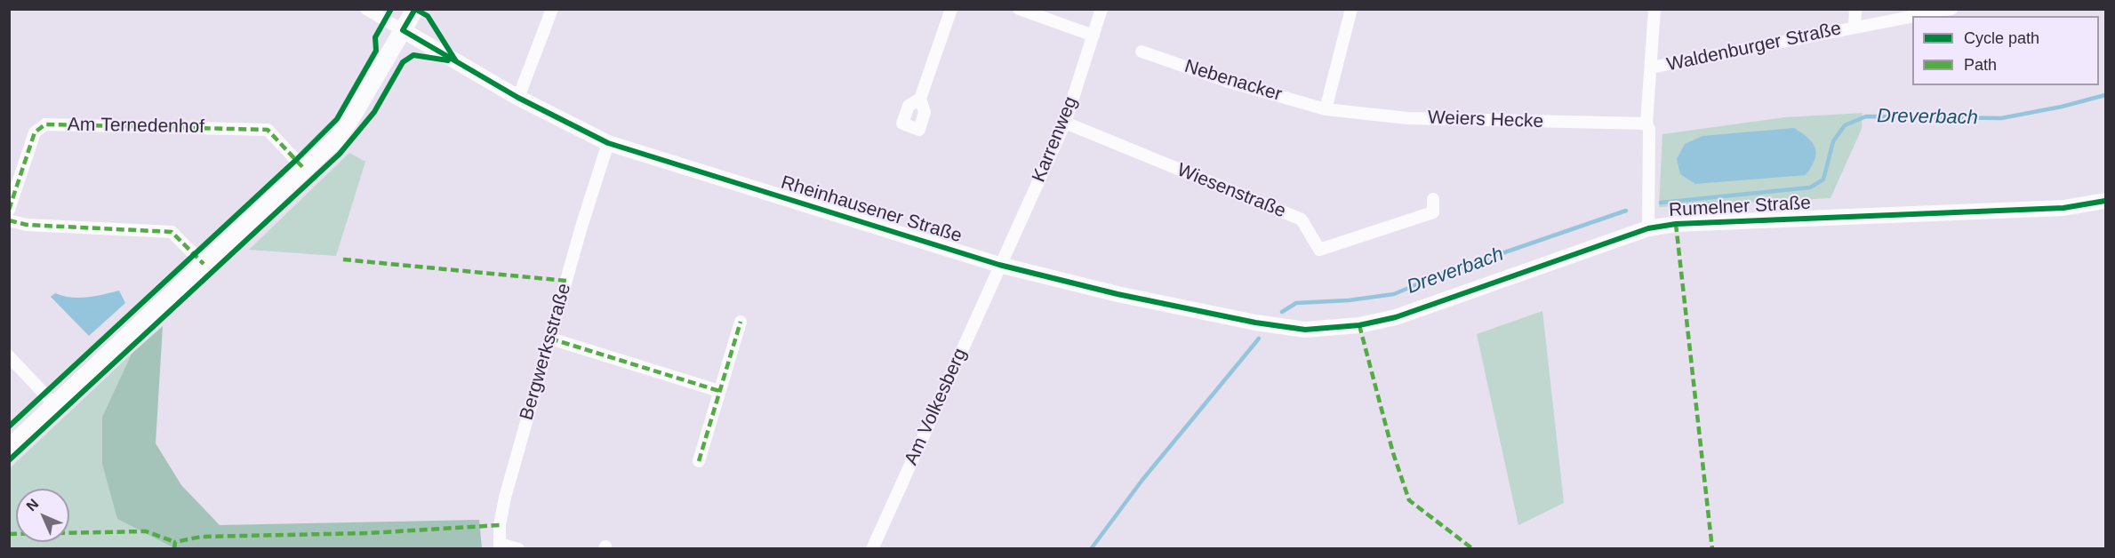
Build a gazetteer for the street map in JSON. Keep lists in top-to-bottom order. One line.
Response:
{"streets":{"street":["Waldenburger Straße","Nebenacker","Weiers Hecke","Am Ternedenhof","Karrenweg","Wiesenstraße","Rumelner Straße","Rheinhausener Straße","Bergwerksstraße","Am Volkesberg"]},"crossings":[["Nebenacker","Weiers Hecke"],["Karrenweg","Wiesenstraße"],["Karrenweg","Rheinhausener Straße"],["Karrenweg","Am Volkesberg"],["Rumelner Straße","Rheinhausener Straße"],["Rheinhausener Straße","Bergwerksstraße"],["Rheinhausener Straße","Am Volkesberg"]],"water":["Dreverbach"],"legend":["Cycle path","Path"],"north":"top left"}
